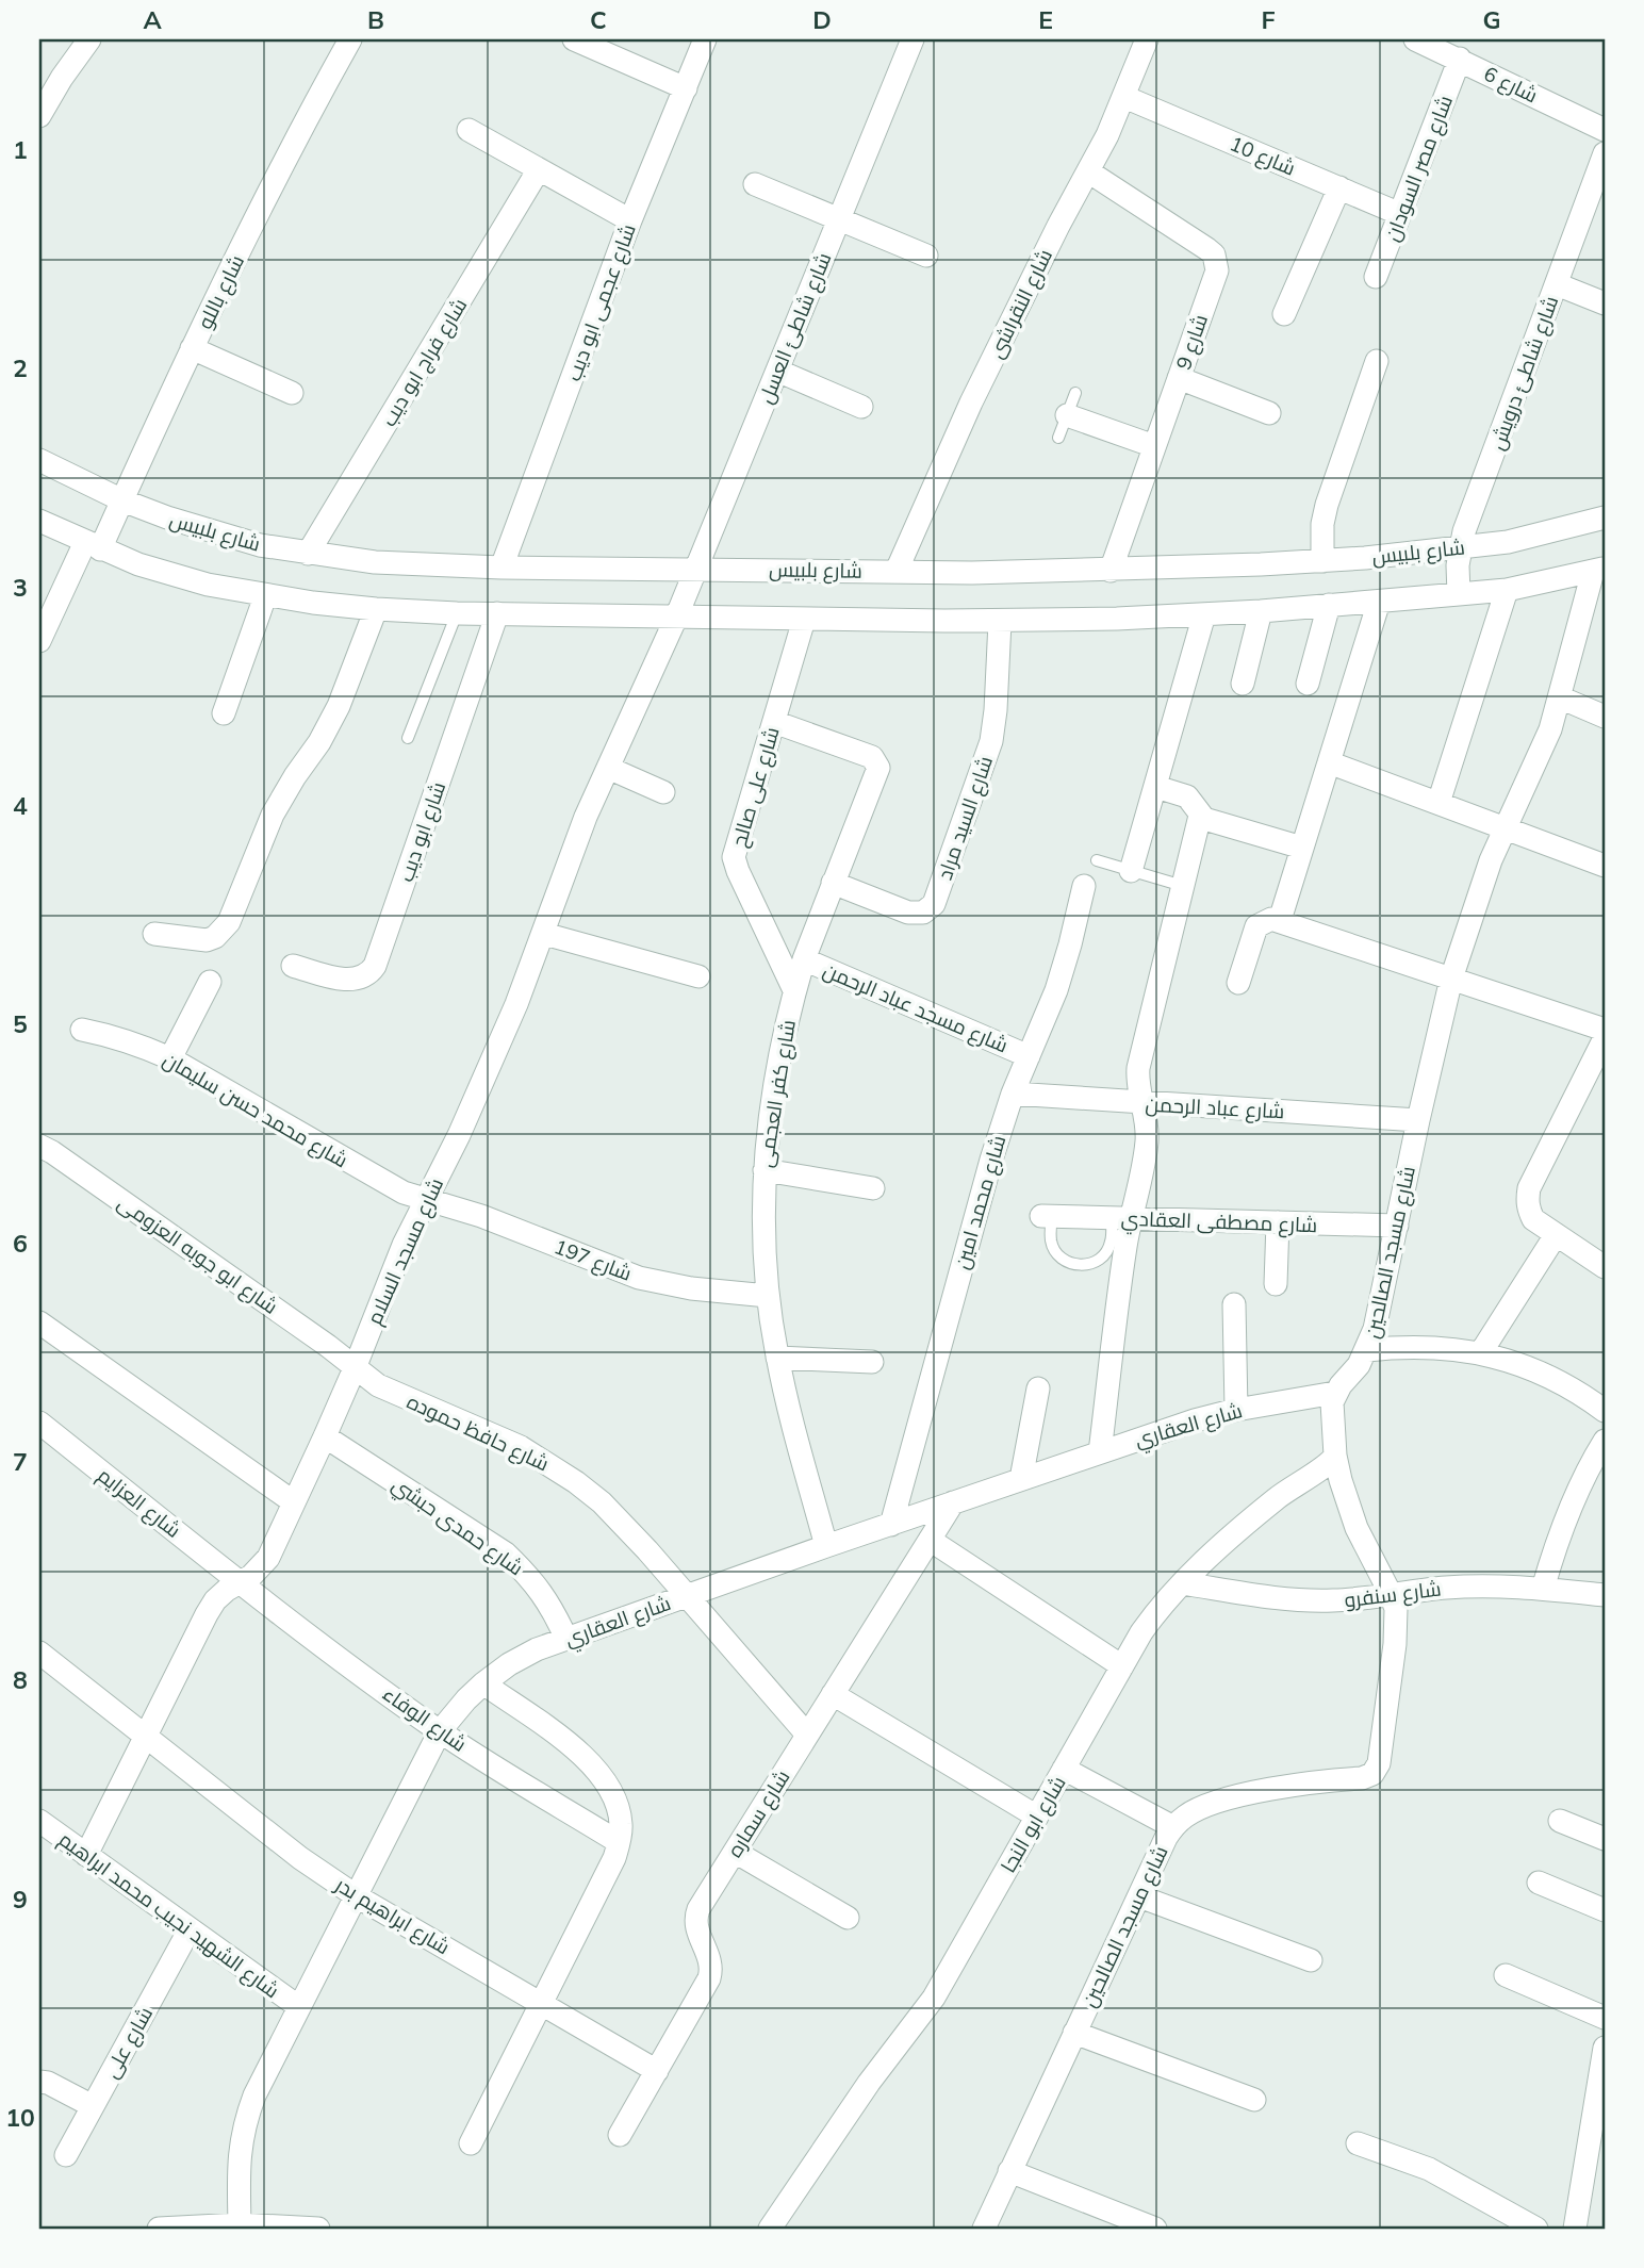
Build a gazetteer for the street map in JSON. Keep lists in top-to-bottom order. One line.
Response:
{"streets":{"street":["شارع 6","شارع 10","شارع مصر السودان","شارع باللو","شارع عجمى ابو ديب","شارع النقراشى","شارع شاطئ العسل","شارع 9","شارع فراج ابو ديب","شارع شاطئ درويش","شارع بلبيس","شارع على صالح","شارع السيد مراد","شارع ابو ديب","شارع مسجد عباد الرحمن","شارع كفر العجمى","شارع عباد الرحمن","شارع محمد حسن سليمان","شارع محمد امين","شارع مصطفى العقادي","شارع مسجد السلام","شارع مسجد الصالحين","شارع ابو جوبه العزومى","شارع 197","شارع العقاري","شارع حافظ حموده","شارع العزايم","شارع حمدى حبشي","شارع سنفرو","شارع الوفاء","شارع سماره","شارع ابو النجا","شارع الشهيد نجيب محمد ابراهيم","شارع ابراهيم بدر","شارع على"]},"crossings":[["شارع 6","شارع مصر السودان"],["شارع 10","شارع مصر السودان"],["شارع 10","شارع النقراشى"],["شارع باللو","شارع بلبيس"],["شارع عجمى ابو ديب","شارع بلبيس"],["شارع النقراشى","شارع 9"],["شارع النقراشى","شارع بلبيس"],["شارع شاطئ العسل","شارع بلبيس"],["شارع شاطئ العسل","شارع مسجد السلام"],["شارع 9","شارع بلبيس"],["شارع فراج ابو ديب","شارع بلبيس"],["شارع شاطئ درويش","شارع بلبيس"],["شارع على صالح","شارع كفر العجمى"],["شارع السيد مراد","شارع كفر العجمى"],["شارع مسجد عباد الرحمن","شارع كفر العجمى"],["شارع مسجد عباد الرحمن","شارع محمد امين"],["شارع كفر العجمى","شارع 197"],["شارع كفر العجمى","شارع العقاري"],["شارع عباد الرحمن","شارع محمد امين"],["شارع عباد الرحمن","شارع مسجد الصالحين"],["شارع محمد حسن سليمان","شارع مسجد السلام"],["شارع محمد حسن سليمان","شارع 197"],["شارع محمد امين","شارع العقاري"],["شارع مصطفى العقادي","شارع مسجد الصالحين"],["شارع مسجد السلام","شارع ابو جوبه العزومى"],["شارع مسجد السلام","شارع 197"],["شارع مسجد السلام","شارع حافظ حموده"],["شارع مسجد السلام","شارع العزايم"],["شارع مسجد السلام","شارع حمدى حبشي"],["شارع مسجد السلام","شارع الوفاء"],["شارع مسجد السلام","شارع الشهيد نجيب محمد ابراهيم"],["شارع مسجد السلام","شارع ابراهيم بدر"],["شارع مسجد الصالحين","شارع العقاري"],["شارع مسجد الصالحين","شارع سنفرو"],["شارع مسجد الصالحين","شارع ابو النجا"],["شارع ابو جوبه العزومى","شارع حافظ حموده"],["شارع العقاري","شارع حافظ حموده"],["شارع العقاري","شارع حمدى حبشي"],["شارع العقاري","شارع الوفاء"],["شارع العقاري","شارع سماره"],["شارع العقاري","شارع الشهيد نجيب محمد ابراهيم"],["شارع العقاري","شارع ابراهيم بدر"],["شارع حافظ حموده","شارع سماره"],["شارع العزايم","شارع الوفاء"],["شارع سنفرو","شارع ابو النجا"],["شارع سماره","شارع ابراهيم بدر"],["شارع الشهيد نجيب محمد ابراهيم","شارع على"]],"grid":{"columns":["A","B","C","D","E","F","G"],"rows":["1","2","3","4","5","6","7","8","9","10"]}}
